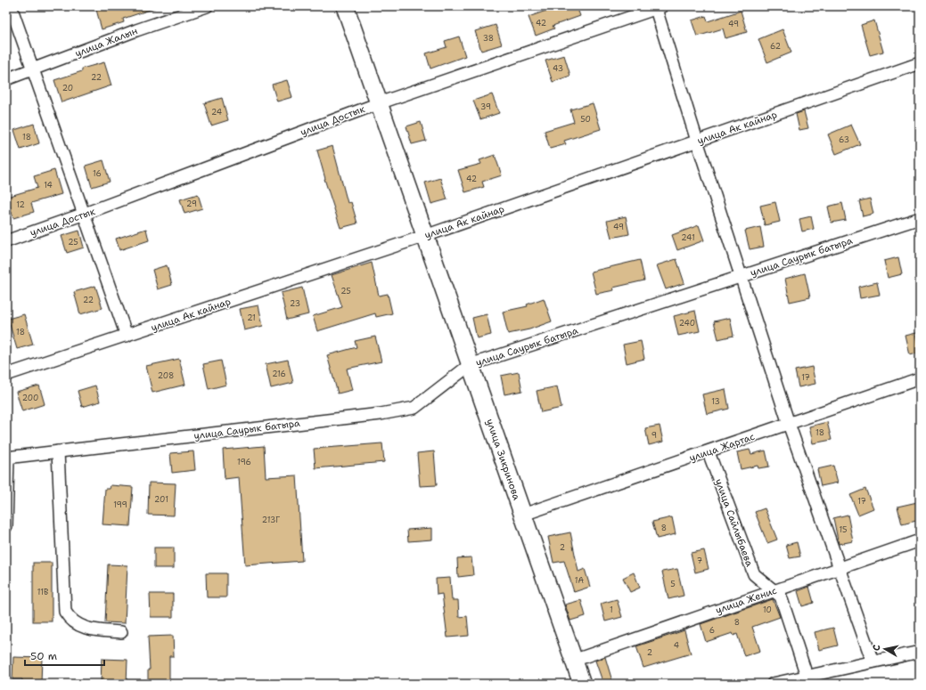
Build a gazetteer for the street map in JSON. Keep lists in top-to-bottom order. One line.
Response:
{"streets":{"street":["улица Жалын","улица Достык","улица Ак кайнар","улица Саурык батыра","улица Жартас","улица Зикринова","улица Сайлыбаева","улица Женис"]},"crossings":[["улица Достык","улица Зикринова"],["улица Ак кайнар","улица Зикринова"],["улица Саурык батыра","улица Зикринова"],["улица Жартас","улица Зикринова"],["улица Жартас","улица Сайлыбаева"],["улица Зикринова","улица Женис"],["улица Сайлыбаева","улица Женис"]],"house_numbers":["42","49","38","62","43","22","20","39","24","50","18","63","16","42","14","29","12","49","241","25","25","22","23","21","240","18","216","208","17","200","13","18","9","196","201","17","199","213Г","8","15","2","7","1А","5","11В","1","10","8","6","4","2"],"scale_bar":"50 m","north":"left"}
